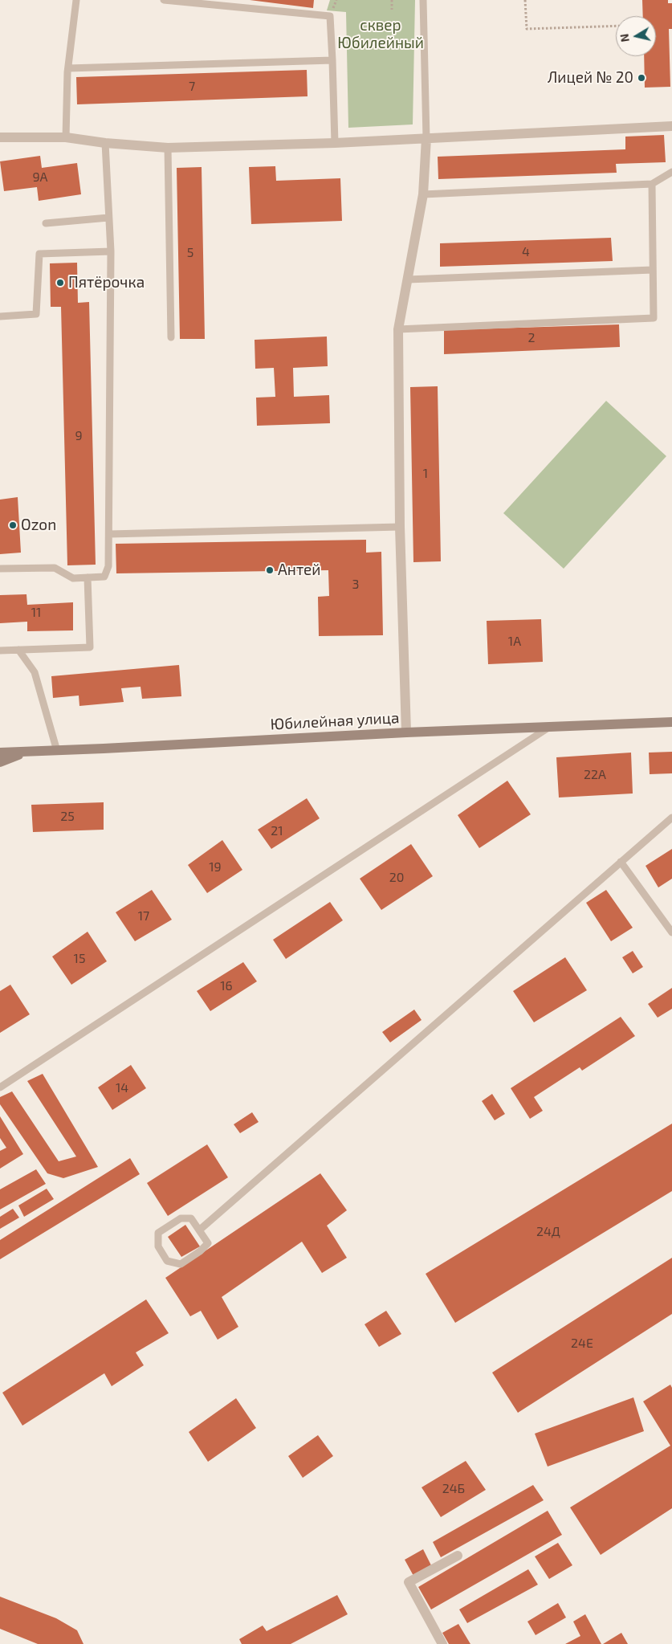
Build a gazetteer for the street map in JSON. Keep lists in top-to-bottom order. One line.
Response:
{"streets":{"street":["Юбилейная улица"]},"parks":["сквер Юбилейный"],"places":["Лицей № 20","Пятёрочка","Ozon","Антей"],"house_numbers":["7","9А","4","5","2","9","1","3","11","1А","22А","25","21","19","20","17","15","16","14","24Д","24Е","24Б"],"north":"left"}
